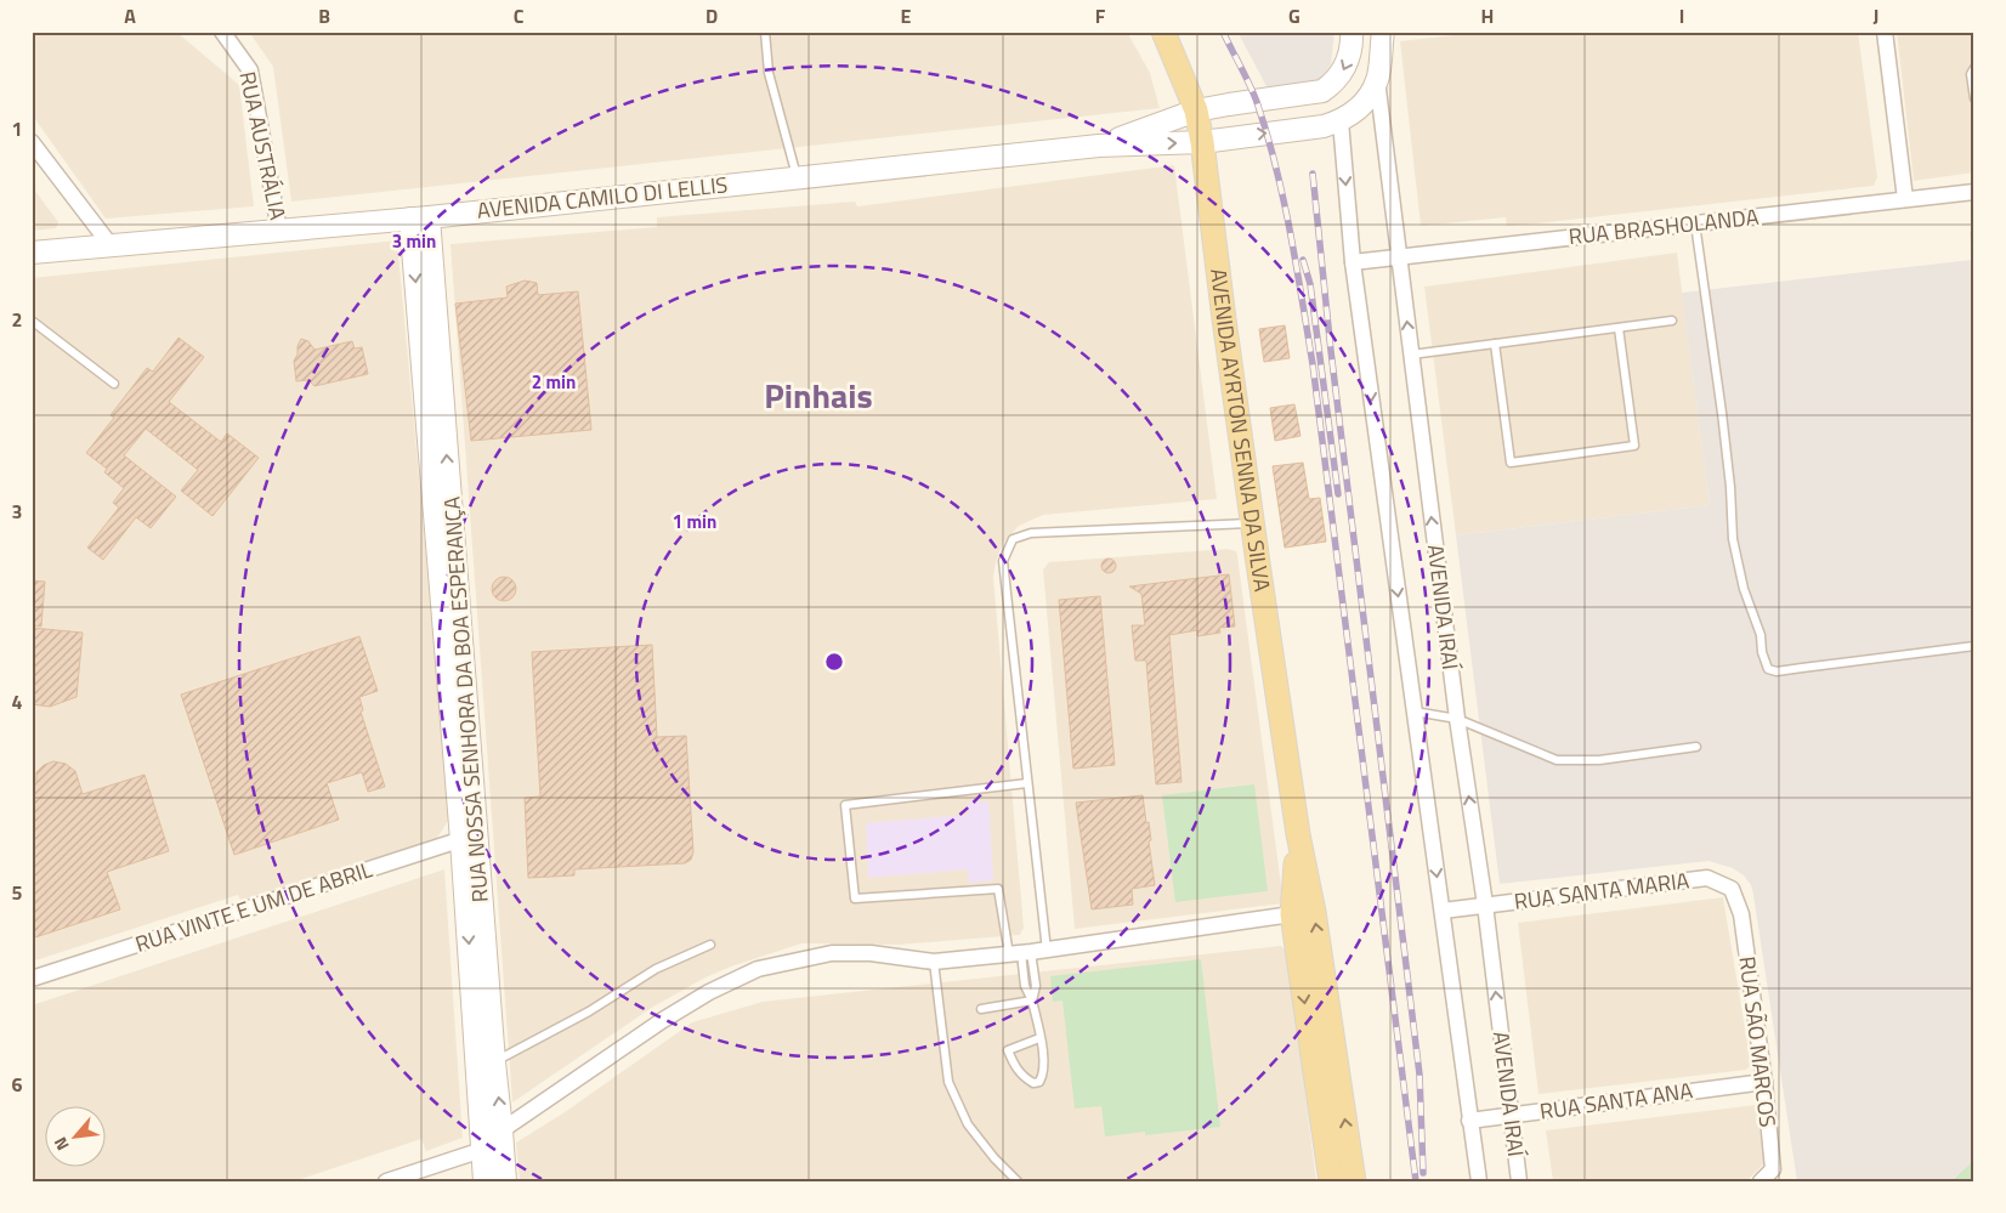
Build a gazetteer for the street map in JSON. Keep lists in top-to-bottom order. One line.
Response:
{"streets":{"main road":["AVENIDA CAMILO DI LELLIS","AVENIDA AYRTON SENNA DA SILVA","AVENIDA IRAÍ","RUA NOSSA SENHORA DA BOA ESPERANÇA"],"street":["RUA AUSTRÁLIA","RUA BRASHOLANDA","RUA SANTA MARIA","RUA VINTE E UM DE ABRIL","RUA SÃO MARCOS","RUA SANTA ANA"]},"crossings":[["RUA AUSTRÁLIA","AVENIDA CAMILO DI LELLIS"],["AVENIDA CAMILO DI LELLIS","AVENIDA AYRTON SENNA DA SILVA"],["AVENIDA CAMILO DI LELLIS","AVENIDA IRAÍ"],["AVENIDA CAMILO DI LELLIS","RUA NOSSA SENHORA DA BOA ESPERANÇA"],["RUA BRASHOLANDA","AVENIDA IRAÍ"],["AVENIDA IRAÍ","RUA SANTA MARIA"],["AVENIDA IRAÍ","RUA SANTA ANA"],["RUA NOSSA SENHORA DA BOA ESPERANÇA","RUA VINTE E UM DE ABRIL"],["RUA SANTA MARIA","RUA SÃO MARCOS"],["RUA SÃO MARCOS","RUA SANTA ANA"]],"districts":["Pinhais"],"north":"bottom left","grid":{"columns":["A","B","C","D","E","F","G","H","I","J"],"rows":["1","2","3","4","5","6"]},"rings":["3 min","2 min","1 min"]}
